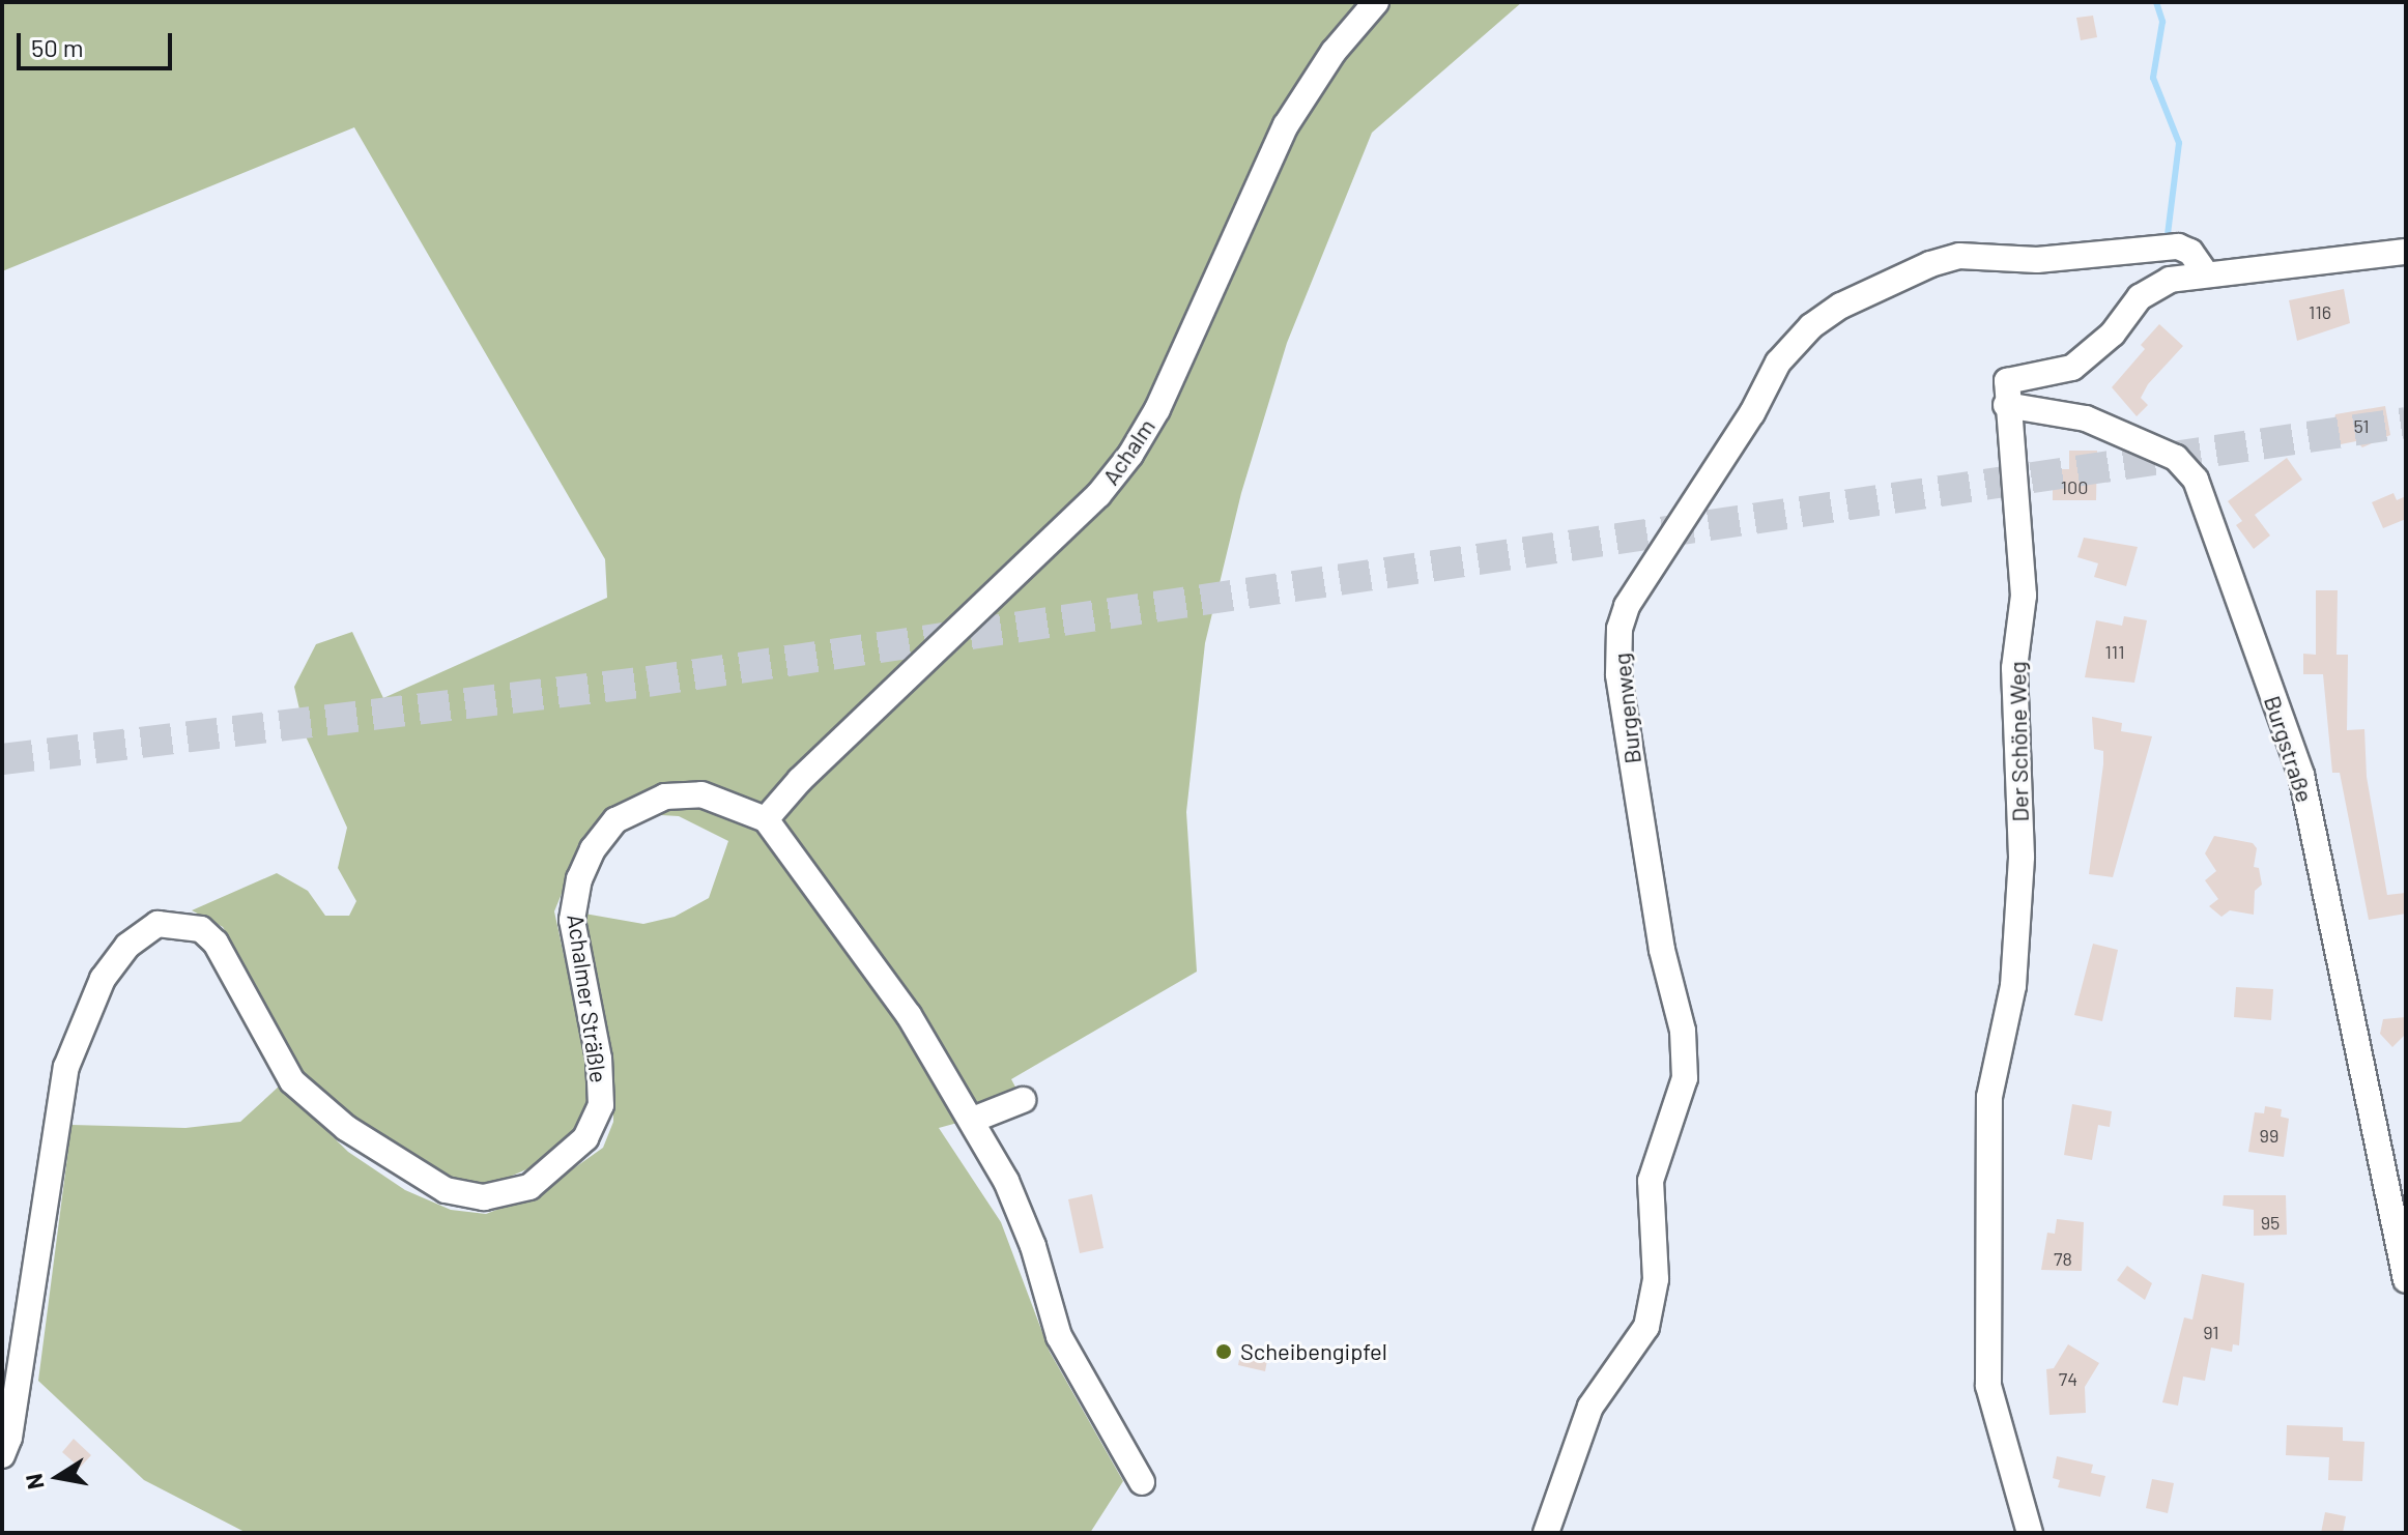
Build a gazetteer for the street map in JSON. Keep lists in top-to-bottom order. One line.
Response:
{"streets":{"street":["Achalm","Burgenweg","Der Schöne Weg","Burgstraße","Achalmer Sträßle"]},"crossings":[["Achalm","Achalmer Sträßle"],["Der Schöne Weg","Burgstraße"]],"places":["Scheibengipfel"],"house_numbers":["116","51","100","111","99","95","78","91","74"],"scale_bar":"50 m","north":"left"}
